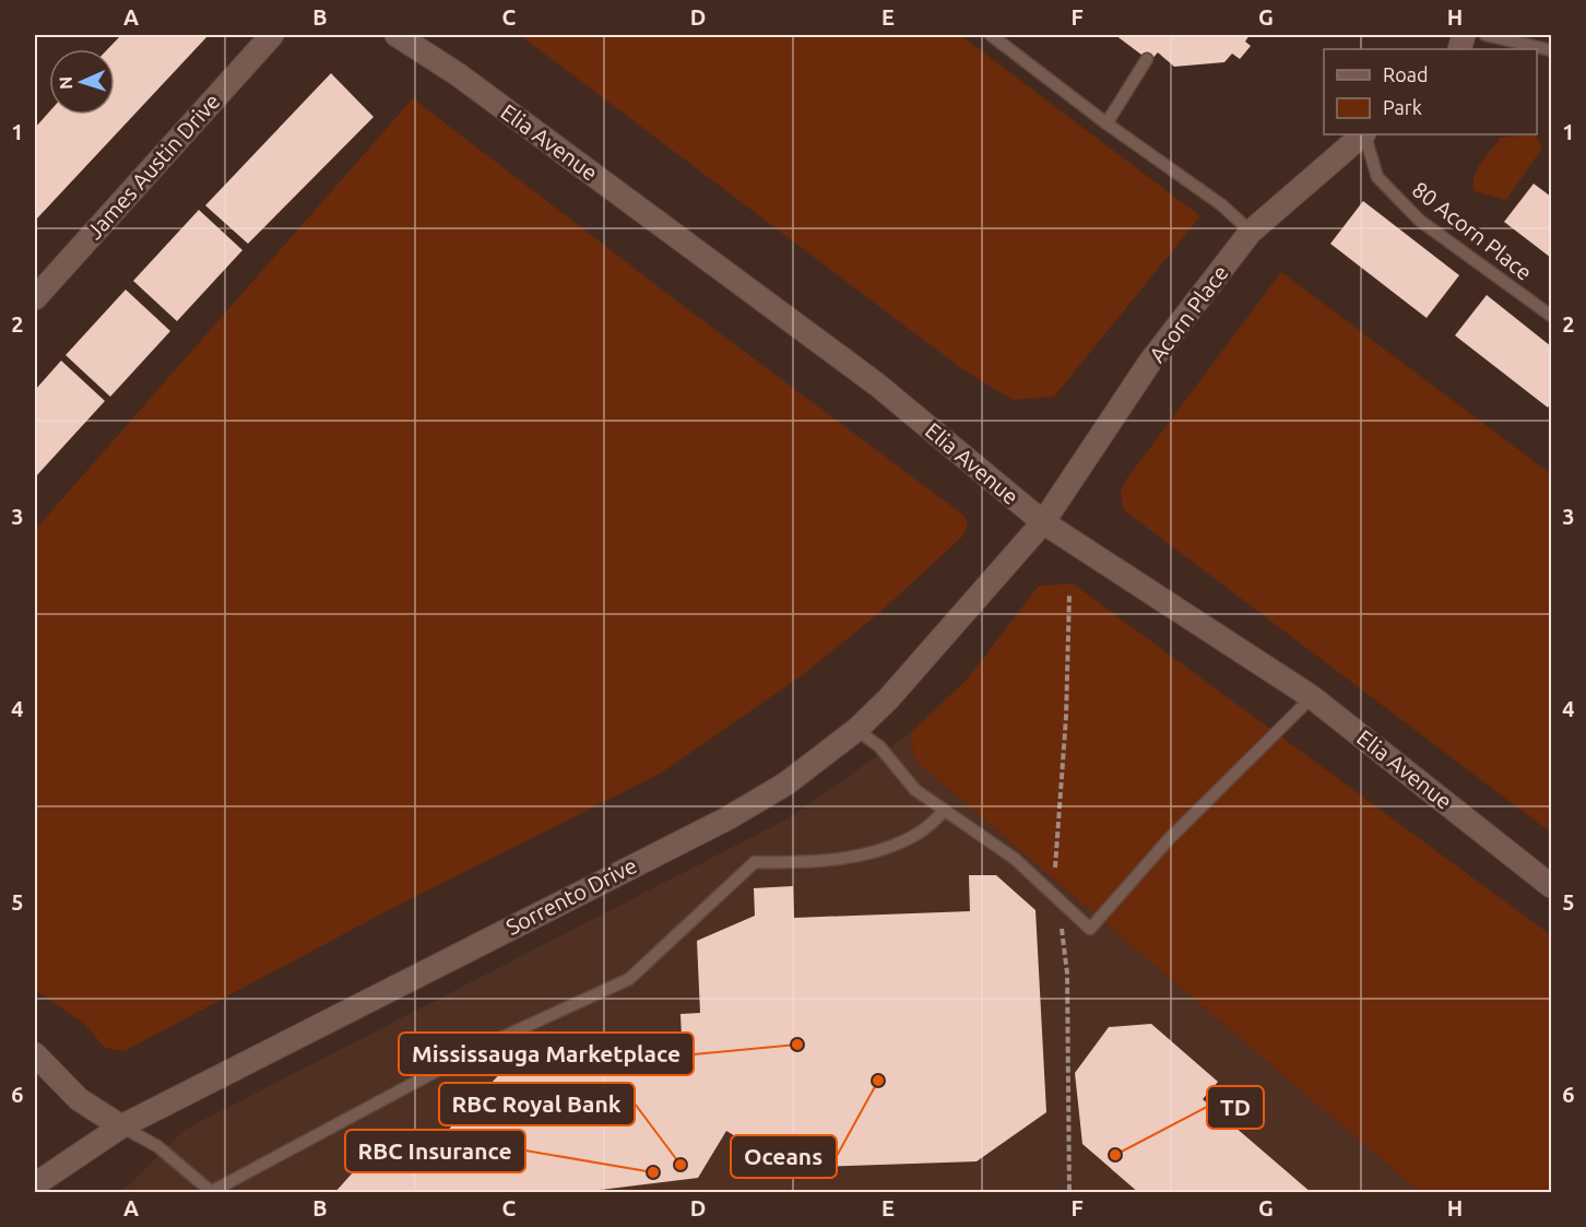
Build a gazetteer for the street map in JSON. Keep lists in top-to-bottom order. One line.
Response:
{"streets":{"street":["Elia Avenue","James Austin Drive","Acorn Place","Sorrento Drive"],"lane":["80 Acorn Place"]},"crossings":[["Elia Avenue","Acorn Place"],["Elia Avenue","Sorrento Drive"],["Acorn Place","Sorrento Drive"]],"places":["Mississauga Marketplace","Oceans","TD","RBC Royal Bank","RBC Insurance"],"legend":["Road","Park"],"north":"left","grid":{"columns":["A","B","C","D","E","F","G","H"],"rows":["1","2","3","4","5","6"]}}
